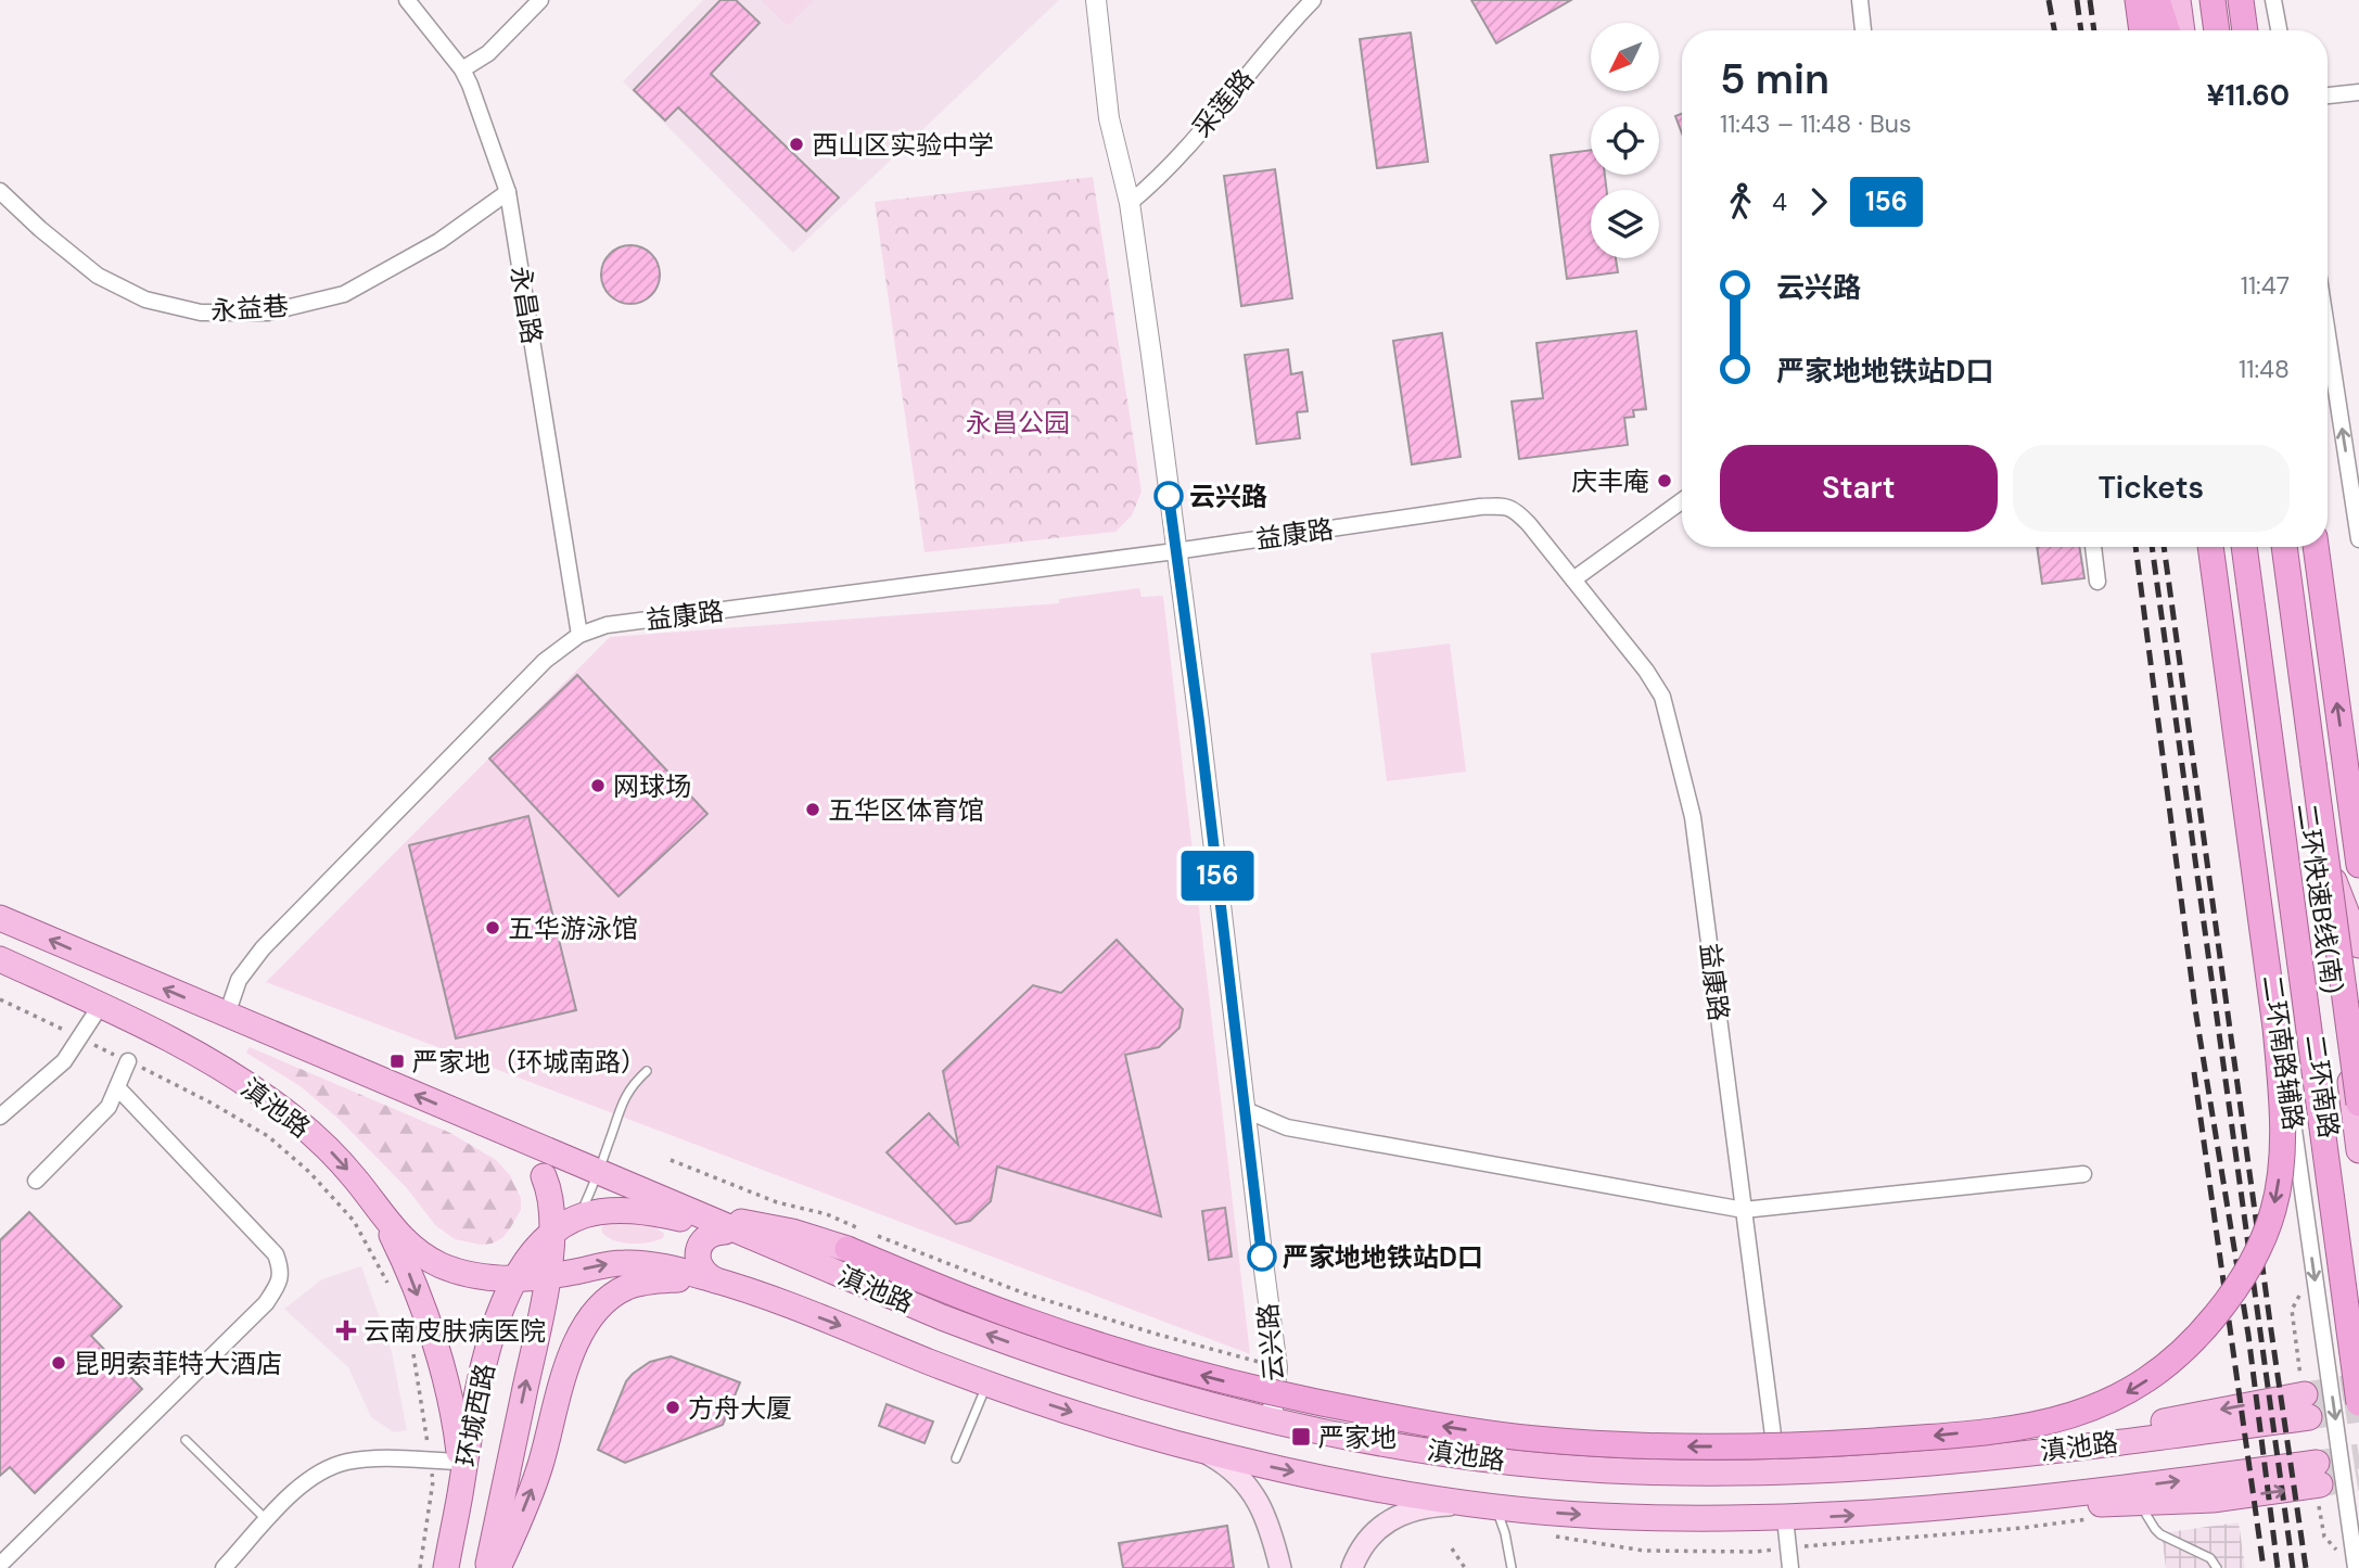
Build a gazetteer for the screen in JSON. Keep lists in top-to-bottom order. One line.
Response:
{"streets":{"highway":["二环快速B线(南)"],"main road":["二环南路","滇池路","环城西路"],"street":["采莲路","永昌路","永益巷","益康路","二环南路辅路","云兴路"]},"crossings":[["采莲路","云兴路"],["永昌路","永益巷"],["永昌路","益康路"],["益康路","滇池路"],["益康路","云兴路"],["滇池路","云兴路"],["滇池路","环城西路"]],"one_way":["二环南路辅路"],"parks":["永昌公园"],"places":{"other":["西山区实验中学","庆丰庵","云兴路","网球场","五华区体育馆","五华游泳馆","严家地地铁站D口","昆明索菲特大酒店","方舟大厦"],"transit":["严家地（环城南路）","严家地"],"health":["云南皮肤病医院"]},"lines":["bus line 156"],"north":"bottom left","page":{"on_map":"156","heading":["5 min","11:43 – 11:48 · Bus","¥11.60"],"legs":["4","156"],"list":[{"name":"云兴路","value":"11:47"},{"name":"严家地地铁站D口","value":"11:48"}],"buttons":["Start","Tickets"]}}
